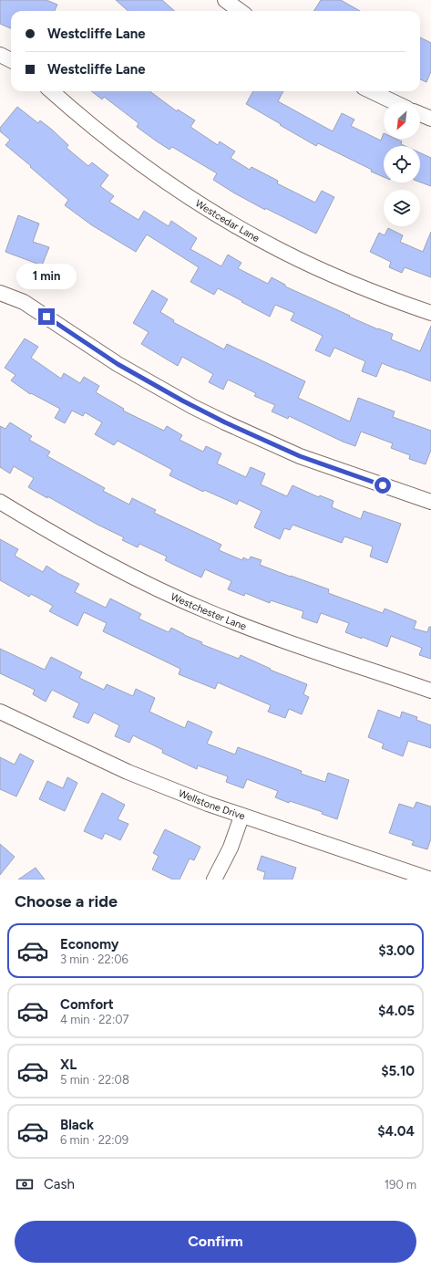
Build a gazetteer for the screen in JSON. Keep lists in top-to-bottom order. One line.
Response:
{"streets":{"street":["Westcedar Lane","Westchester Lane","Wellstone Drive"]},"north":"bottom left","page":{"banner":["Westcliffe Lane","Westcliffe Lane"],"bubble":"1 min","heading":"Choose a ride","list":[{"name":"Economy","note":"3 min · 22:06","value":"$3.00"},{"name":"Comfort","note":"4 min · 22:07","value":"$4.05"},{"name":"XL","note":"5 min · 22:08","value":"$5.10"},{"name":"Black","note":"6 min · 22:09","value":"$4.04"}],"pay":["Cash","190 m"],"buttons":"Confirm"}}
